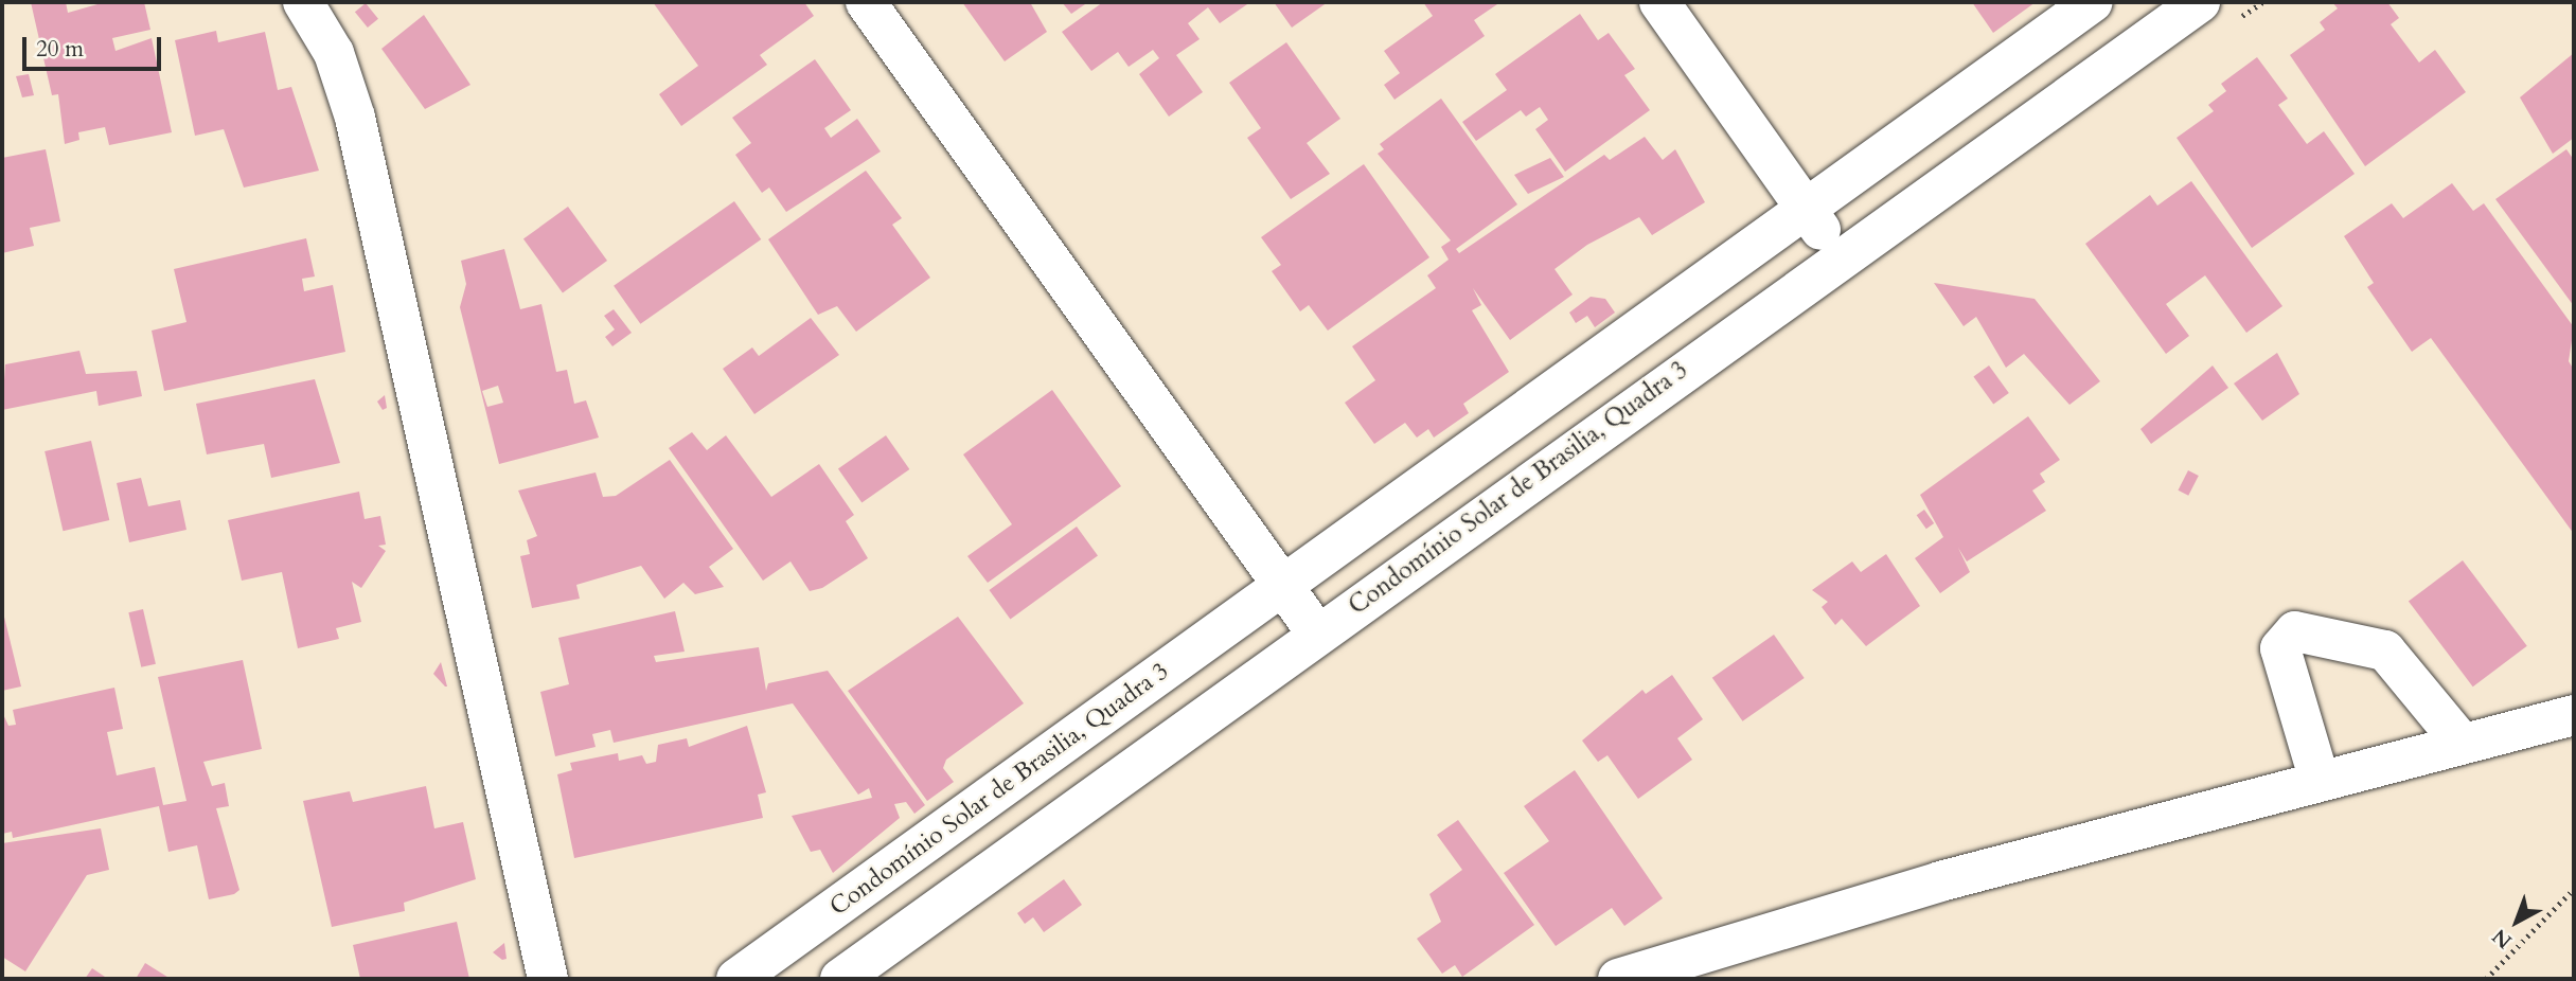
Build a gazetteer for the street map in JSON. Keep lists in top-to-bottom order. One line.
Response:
{"streets":{"street":["Condomínio Solar de Brasilia, Quadra 3"]},"scale_bar":"20 m","north":"bottom left"}
